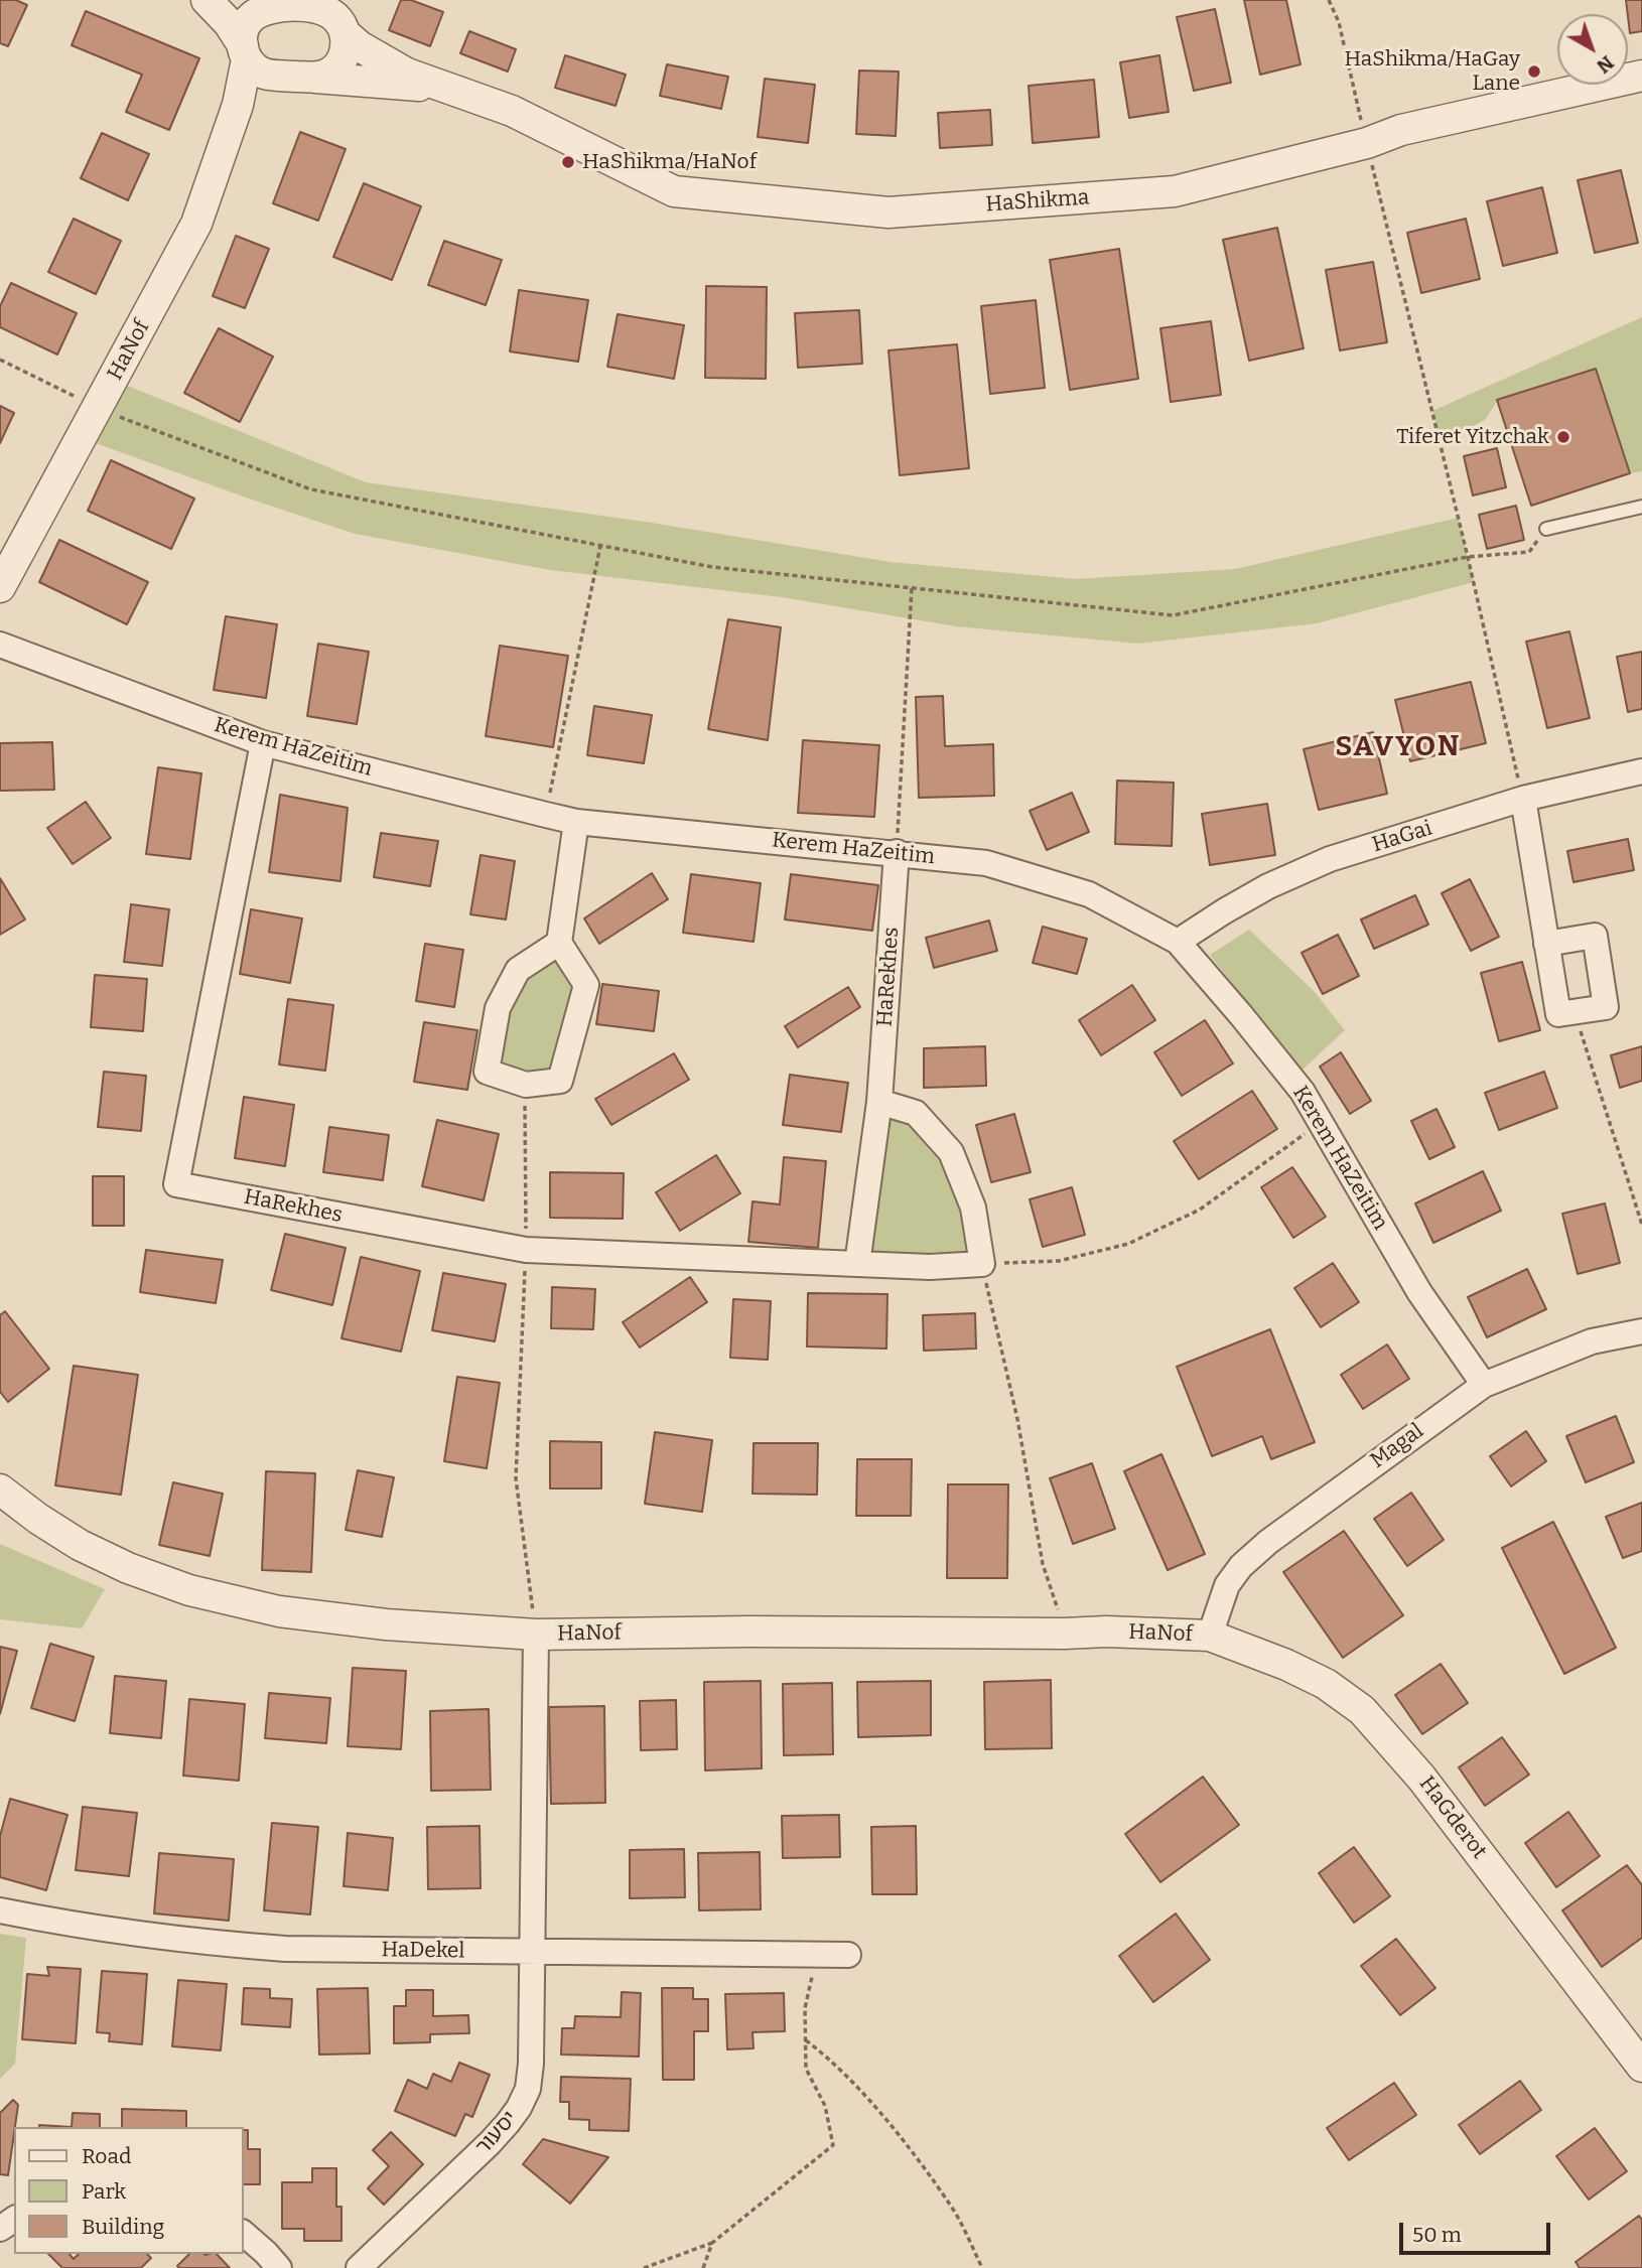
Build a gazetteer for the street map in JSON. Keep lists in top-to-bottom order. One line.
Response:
{"streets":{"street":["HaShikma","HaNof","Kerem HaZeitim","HaGai","HaRekhes","Magal","HaGderot","HaDekel","יסעור"]},"crossings":[["HaNof","Magal"],["HaNof","HaGderot"],["HaNof","יסעור"],["Kerem HaZeitim","HaGai"],["Kerem HaZeitim","HaRekhes"],["Kerem HaZeitim","Magal"],["Magal","HaGderot"],["HaDekel","יסעור"]],"districts":["SAVYON"],"places":["HaShikma/HaGay Lane","HaShikma/HaNof","Tiferet Yitzchak"],"legend":["Road","Park","Building"],"scale_bar":"50 m","north":"bottom right"}
